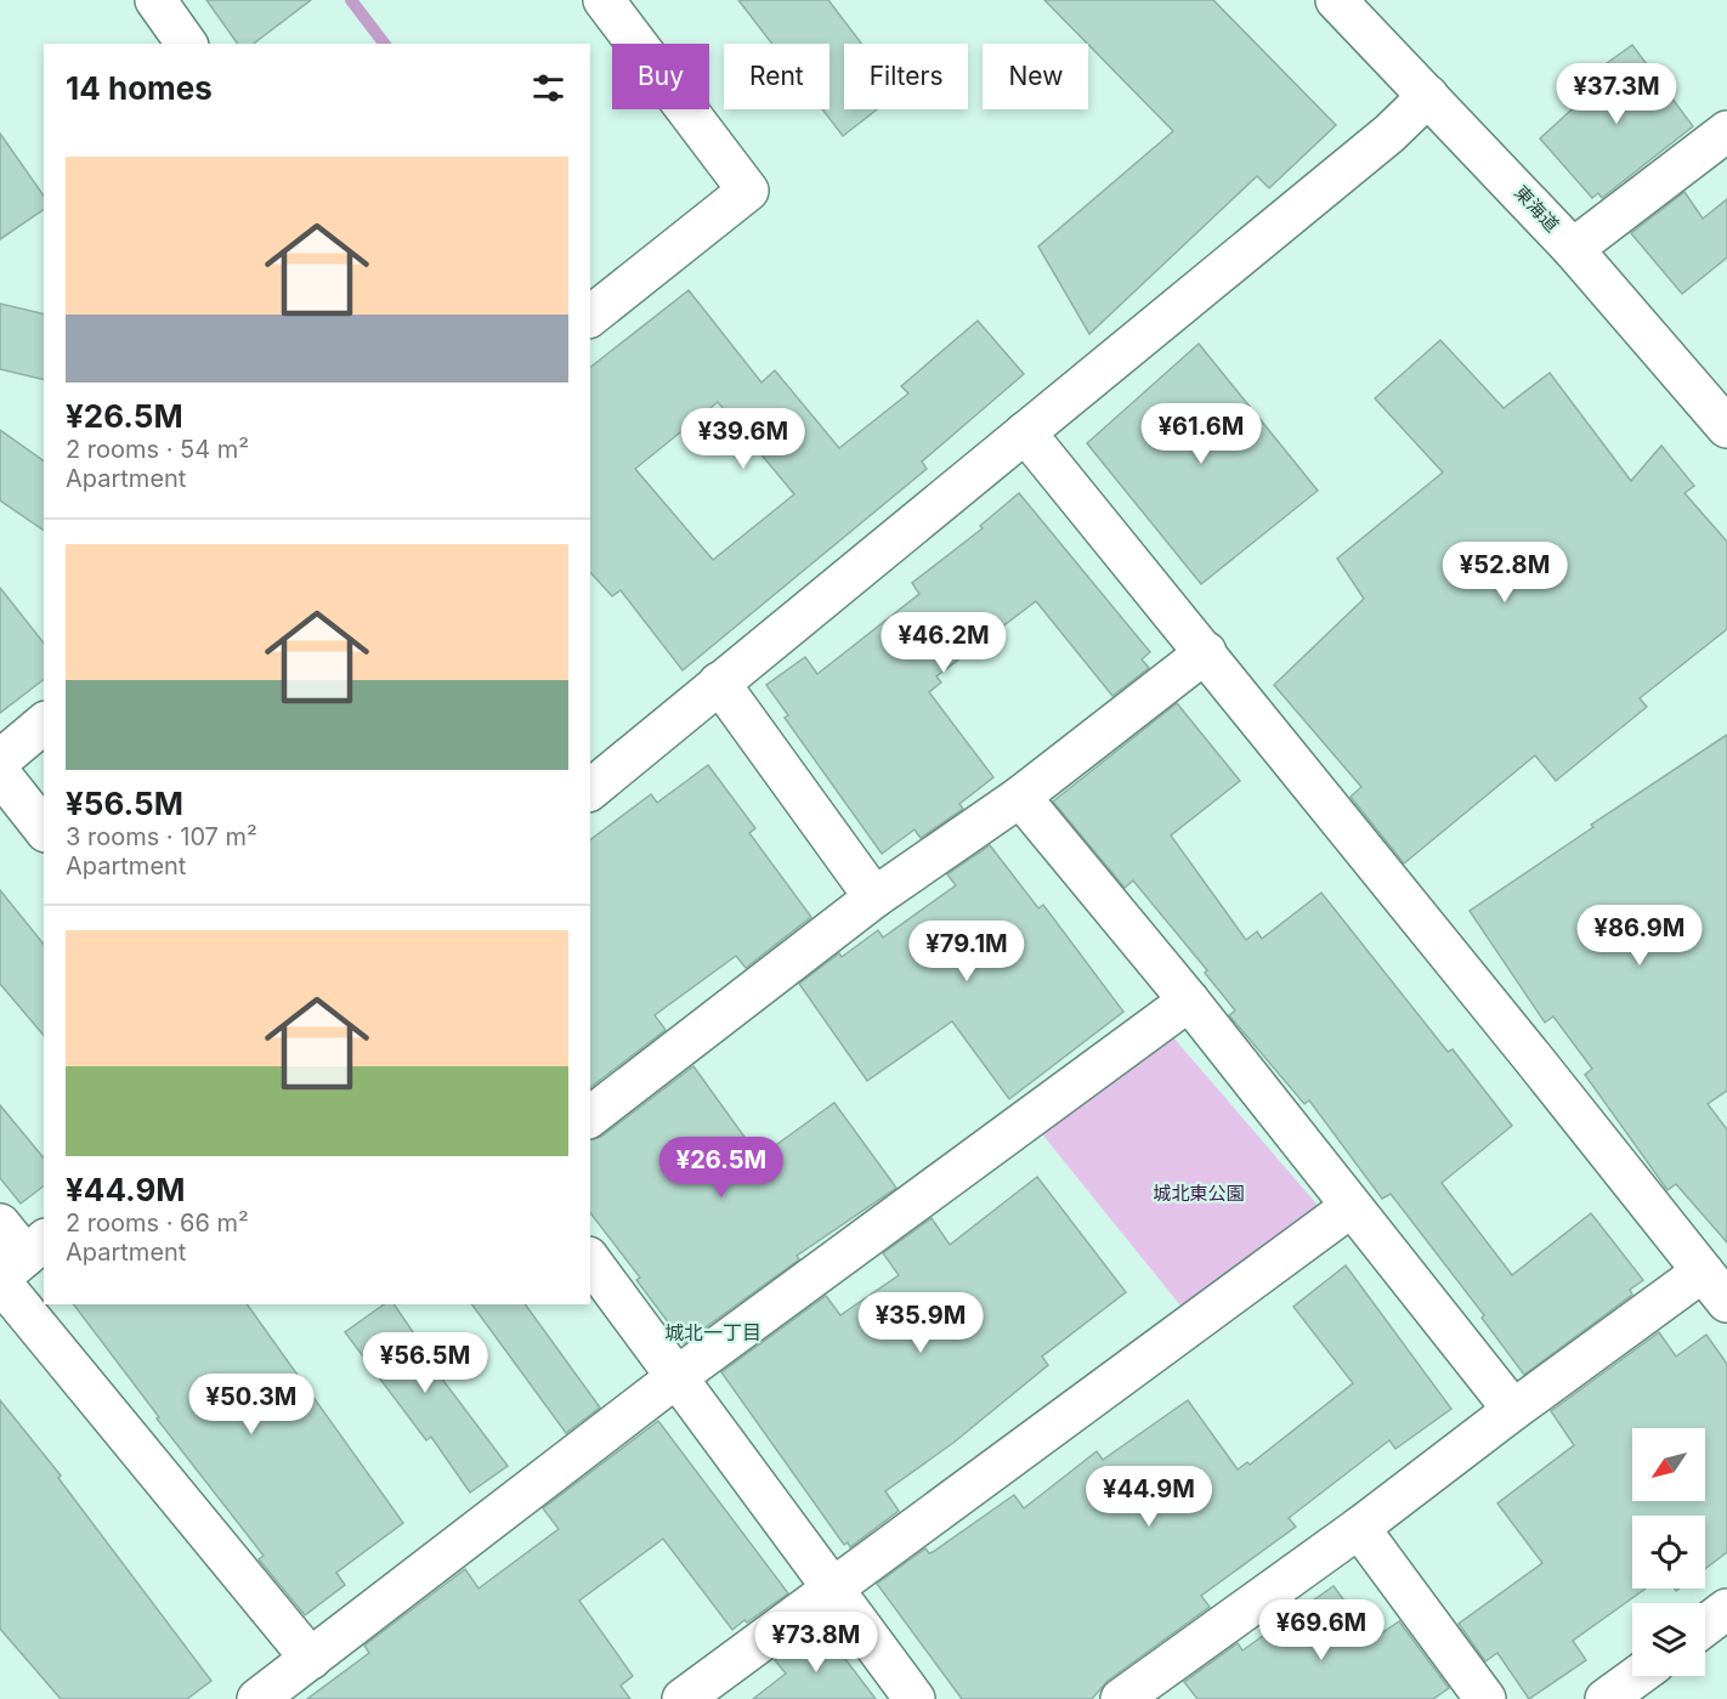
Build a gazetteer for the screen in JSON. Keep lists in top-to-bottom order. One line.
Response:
{"streets":{"street":["東海道"]},"districts":["城北一丁目"],"parks":["城北東公園"],"north":"bottom left","page":{"chip":["Buy","Rent","Filters","New"],"heading":"14 homes","price":["¥37.3M","¥61.6M","¥39.6M","¥52.8M","¥46.2M","¥86.9M","¥79.1M","¥26.5M","¥35.9M","¥56.5M","¥50.3M","¥44.9M","¥69.6M","¥73.8M"],"list":[{"name":"¥26.5M","note":"2 rooms · 54 m² · Apartment"},{"name":"¥56.5M","note":"3 rooms · 107 m² · Apartment"},{"name":"¥44.9M","note":"2 rooms · 66 m² · Apartment"}]}}
